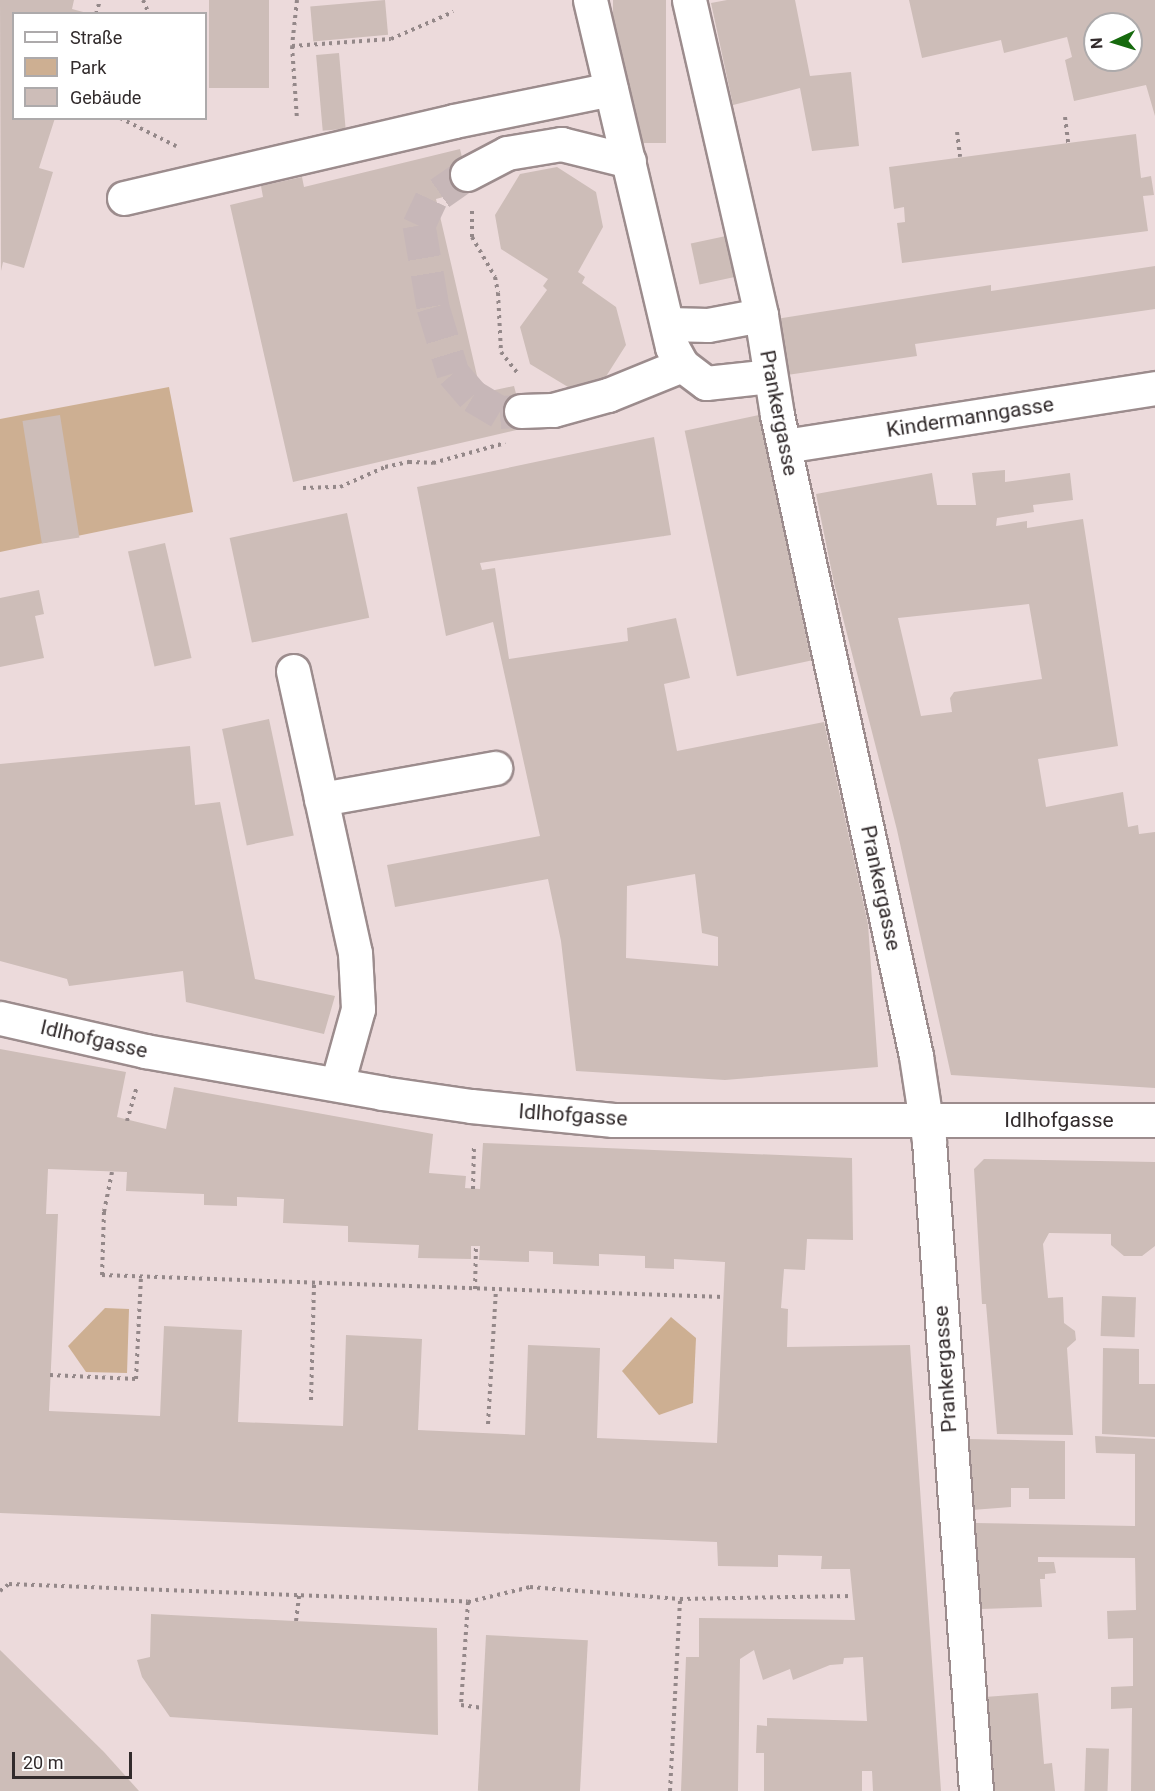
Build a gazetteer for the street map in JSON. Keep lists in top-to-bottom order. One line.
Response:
{"streets":{"street":["Prankergasse","Kindermanngasse","Idlhofgasse"]},"crossings":[["Prankergasse","Kindermanngasse"],["Prankergasse","Idlhofgasse"]],"legend":["Straße","Park","Gebäude"],"scale_bar":"20 m","north":"left"}
